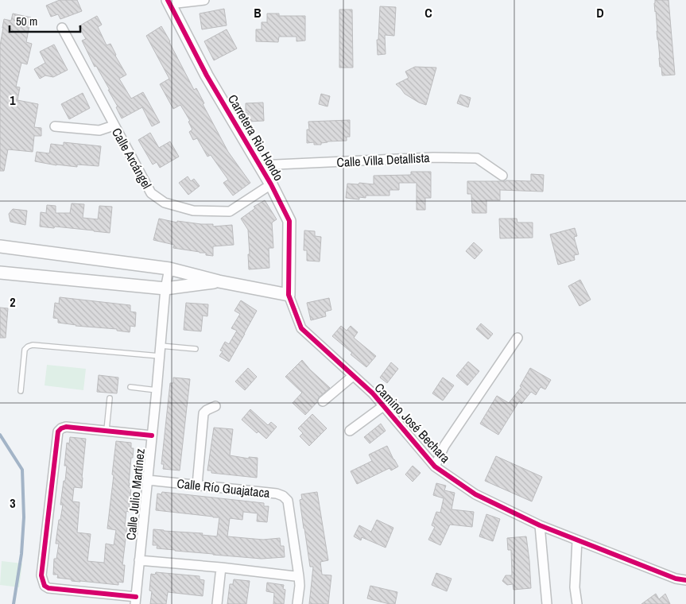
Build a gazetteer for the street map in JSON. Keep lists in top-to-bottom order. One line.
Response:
{"streets":{"street":["Carretera Rio Hondo","Calle Arcángel","Calle Villa Detallista","Camino José Bechara","Calle Río Guajataca","Calle Julio Martínez"]},"crossings":[["Carretera Rio Hondo","Calle Arcángel"],["Carretera Rio Hondo","Calle Villa Detallista"],["Carretera Rio Hondo","Camino José Bechara"],["Calle Río Guajataca","Calle Julio Martínez"]],"scale_bar":"50 m","grid":{"columns":["B","C","D"],"rows":["1","2","3"]}}
